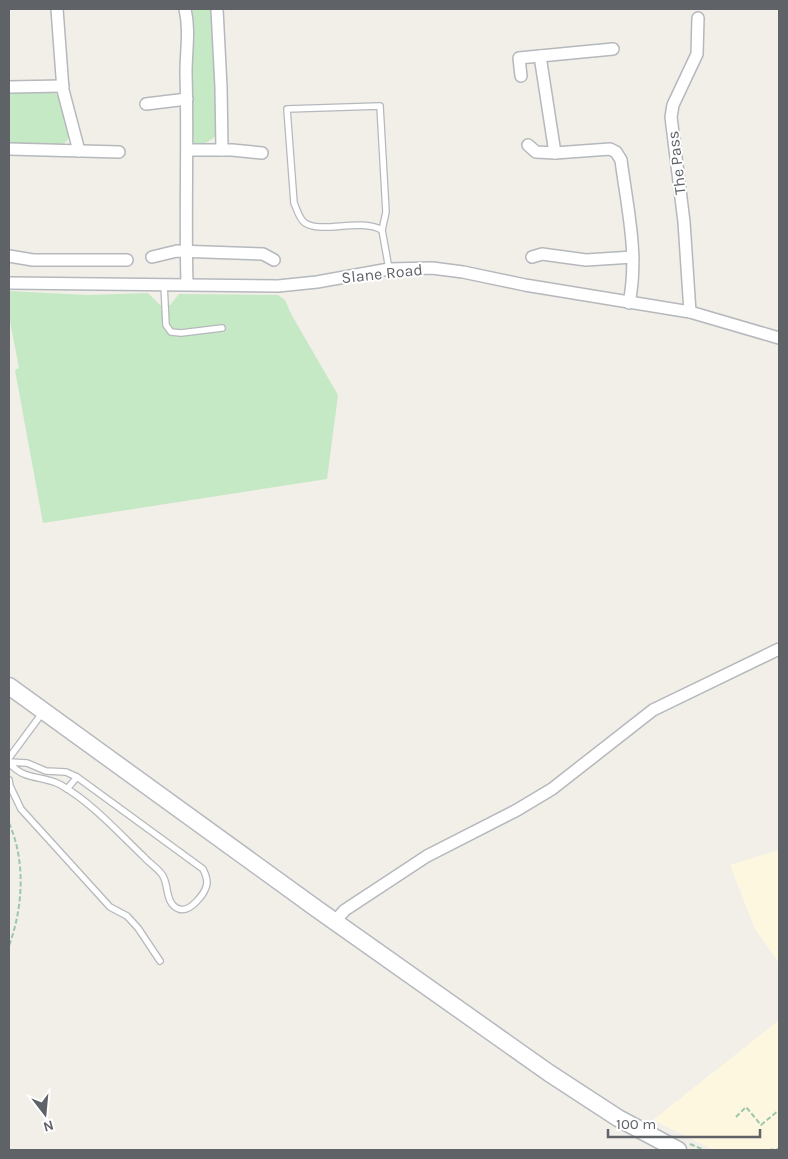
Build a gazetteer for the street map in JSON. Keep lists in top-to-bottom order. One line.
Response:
{"streets":{"street":["The Pass","Slane Road"]},"crossings":[["The Pass","Slane Road"]],"scale_bar":"100 m","north":"bottom"}
